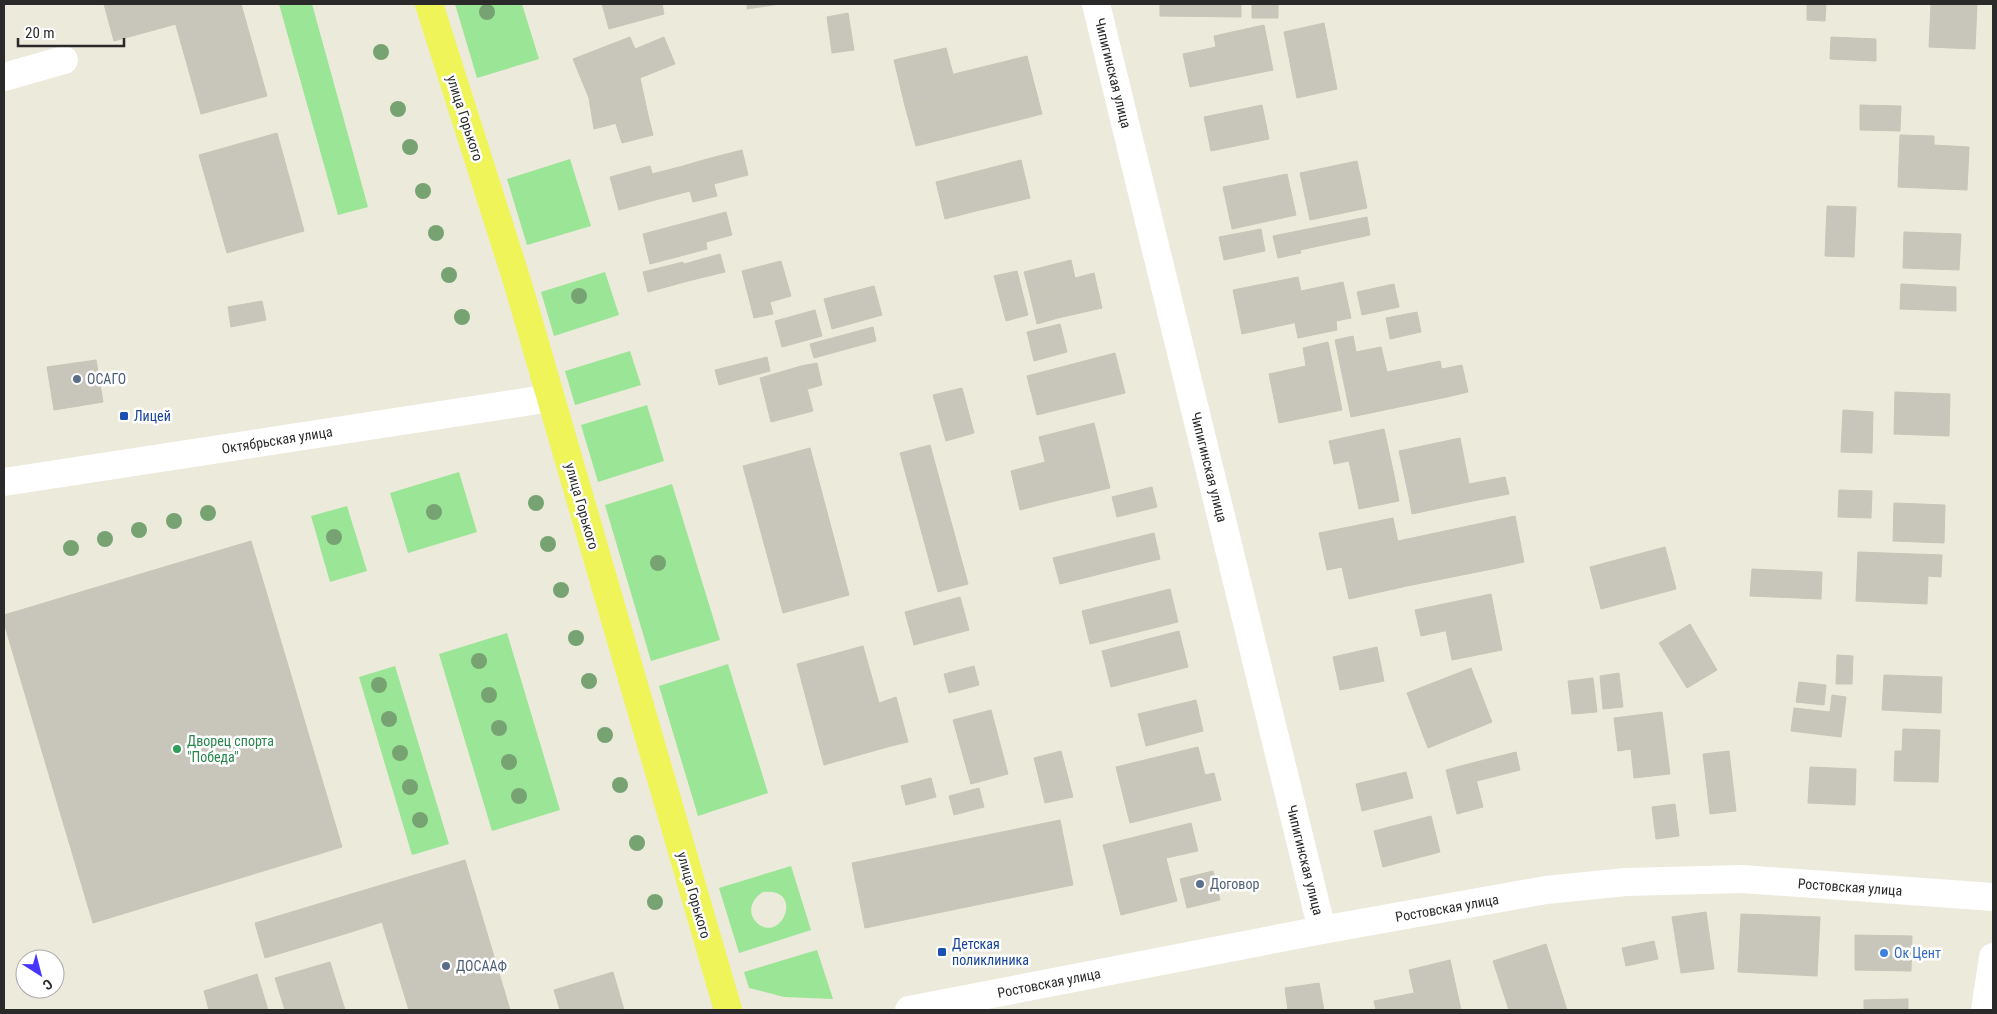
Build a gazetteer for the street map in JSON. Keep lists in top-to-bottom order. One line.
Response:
{"streets":{"main road":["улица Горького"],"street":["Чипигинская улица","Октябрьская улица","Ростовская улица"]},"crossings":[["Чипигинская улица","Ростовская улица"],["улица Горького","Октябрьская улица"]],"places":{"other":["ОСАГО","Дворец спорта \"Победа\"","Договор","Ок Цент","ДОСААФ"],"transit":["Лицей","Детская поликлиника"]},"scale_bar":"20 m","north":"bottom right"}
